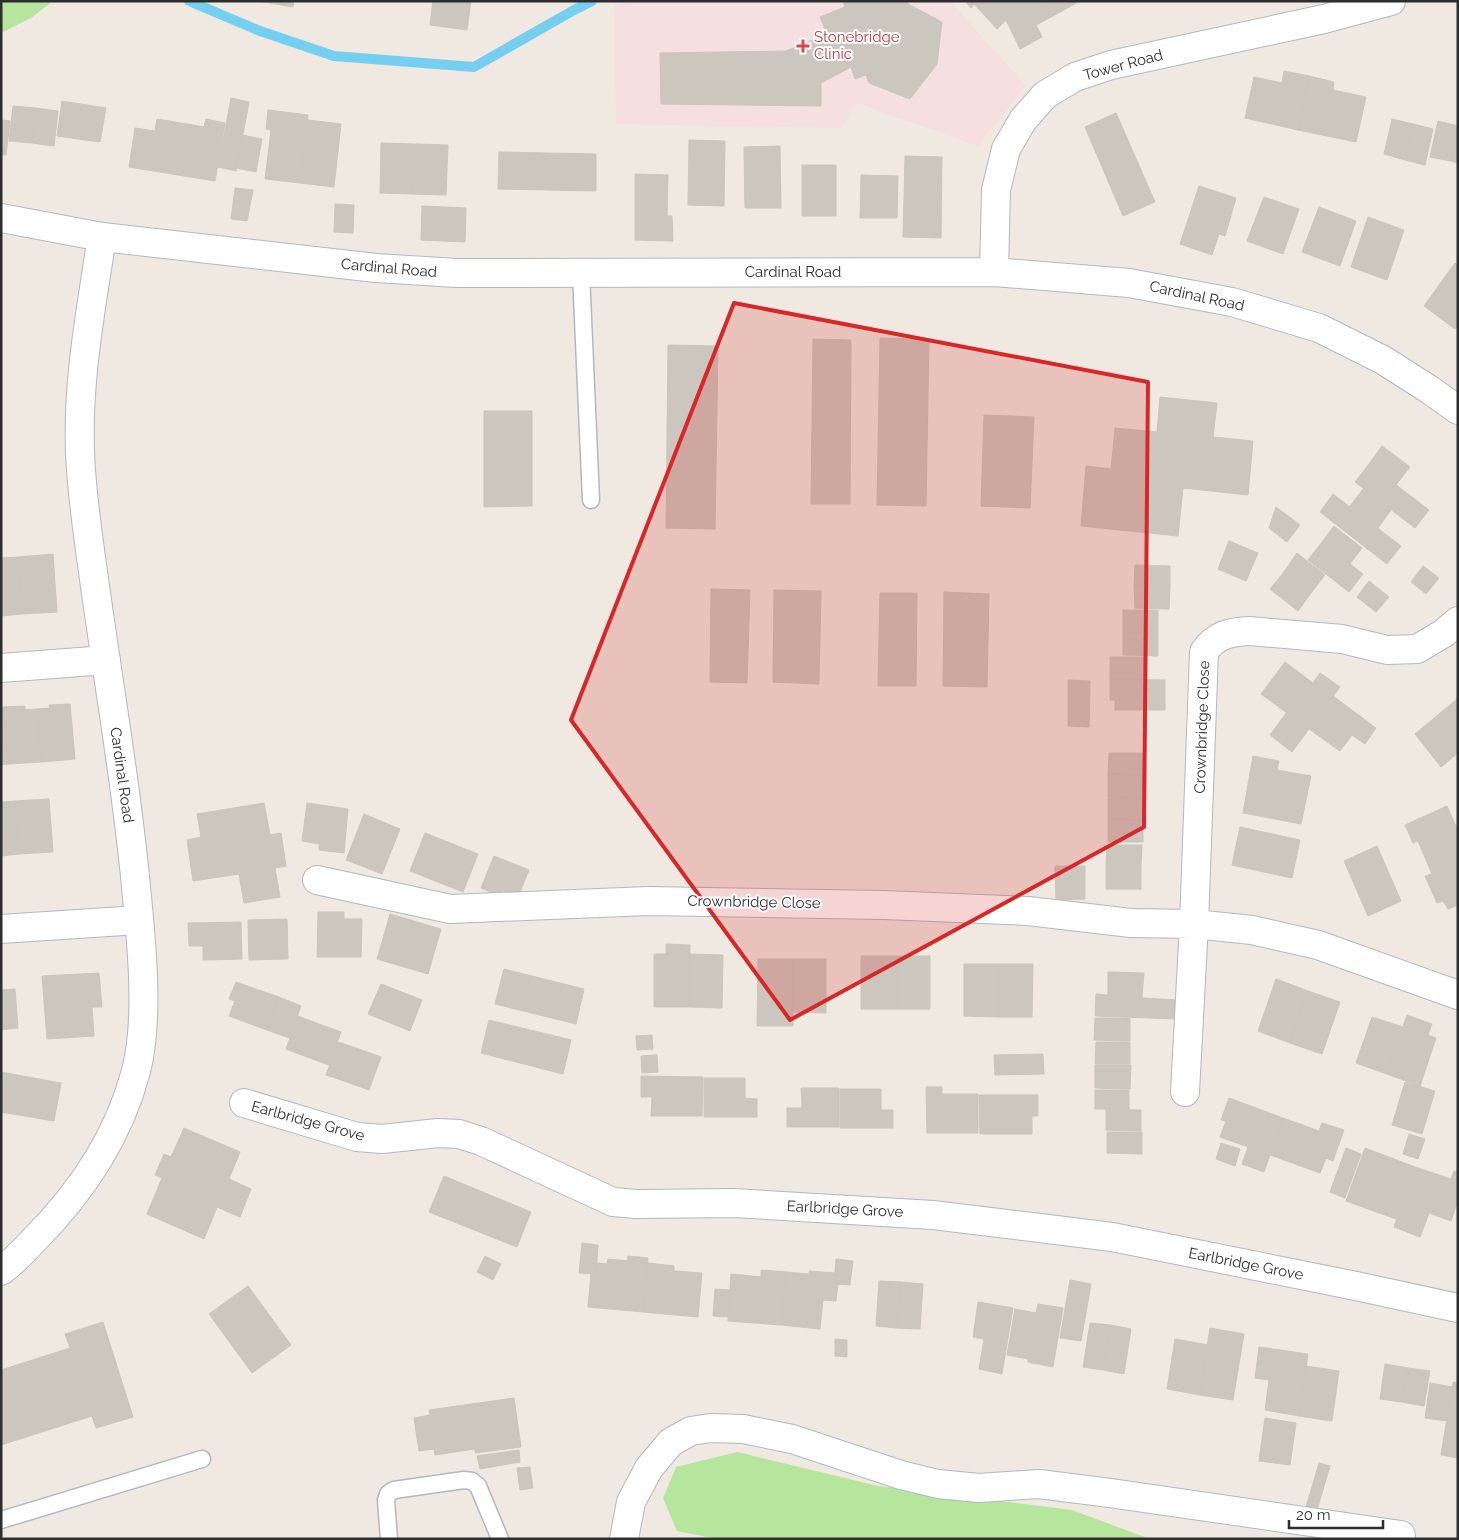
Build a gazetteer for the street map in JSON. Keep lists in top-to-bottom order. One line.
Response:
{"streets":{"street":["Tower Road","Cardinal Road","Crownbridge Close","Earlbridge Grove"]},"crossings":[["Tower Road","Cardinal Road"]],"places":{"health":["Stonebridge Clinic"]},"scale_bar":"20 m"}
